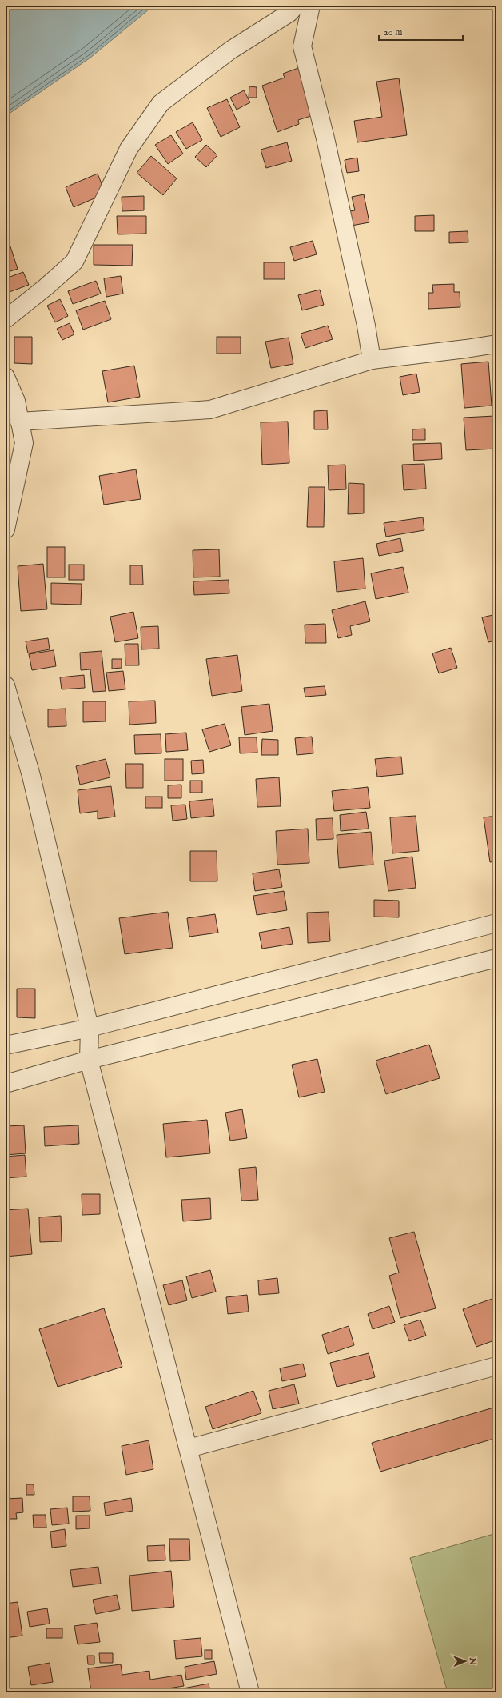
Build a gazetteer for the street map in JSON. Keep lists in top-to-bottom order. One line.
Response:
{"scale_bar":"20 m","north":"right"}
